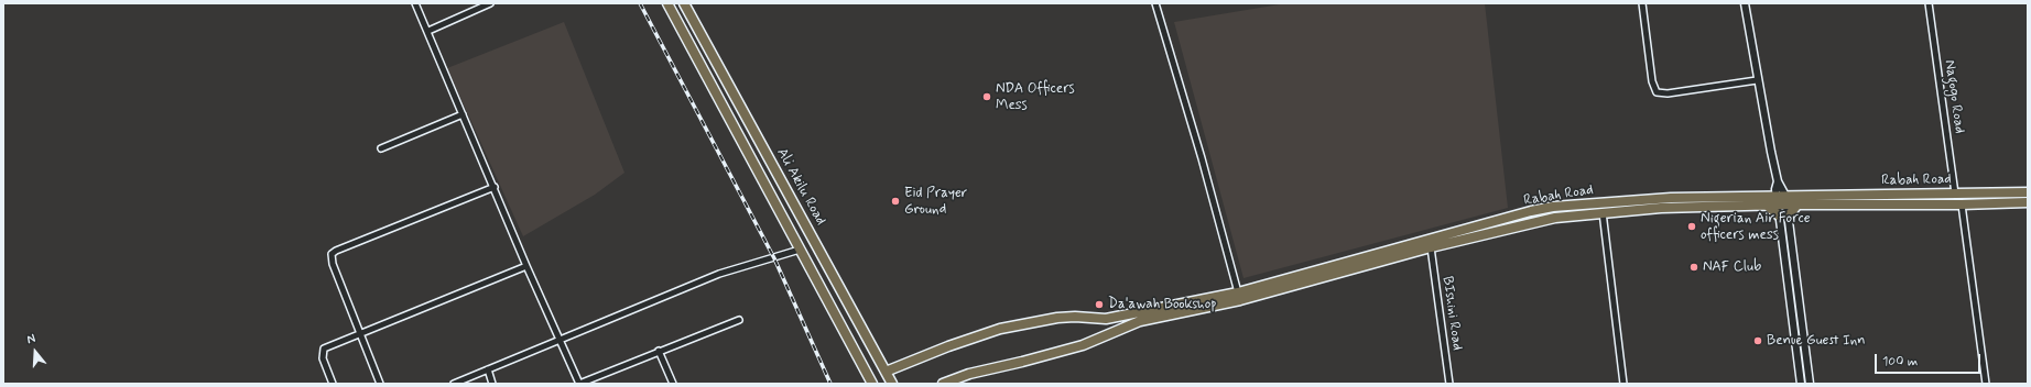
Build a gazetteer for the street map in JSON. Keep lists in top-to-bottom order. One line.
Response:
{"streets":{"main road":["Rabah Road","Ali Akilu Road"],"street":["Nagogo Road","BIshini Road"]},"crossings":[["Nagogo Road","Rabah Road"],["Rabah Road","Ali Akilu Road"],["Rabah Road","BIshini Road"]],"places":["NDA Officers Mess","Eid Prayer Ground","Nigerian Air Force officers mess","NAF Club","Da'awah Bookshop","Benue Guest Inn"],"scale_bar":"100 m","north":"top"}
